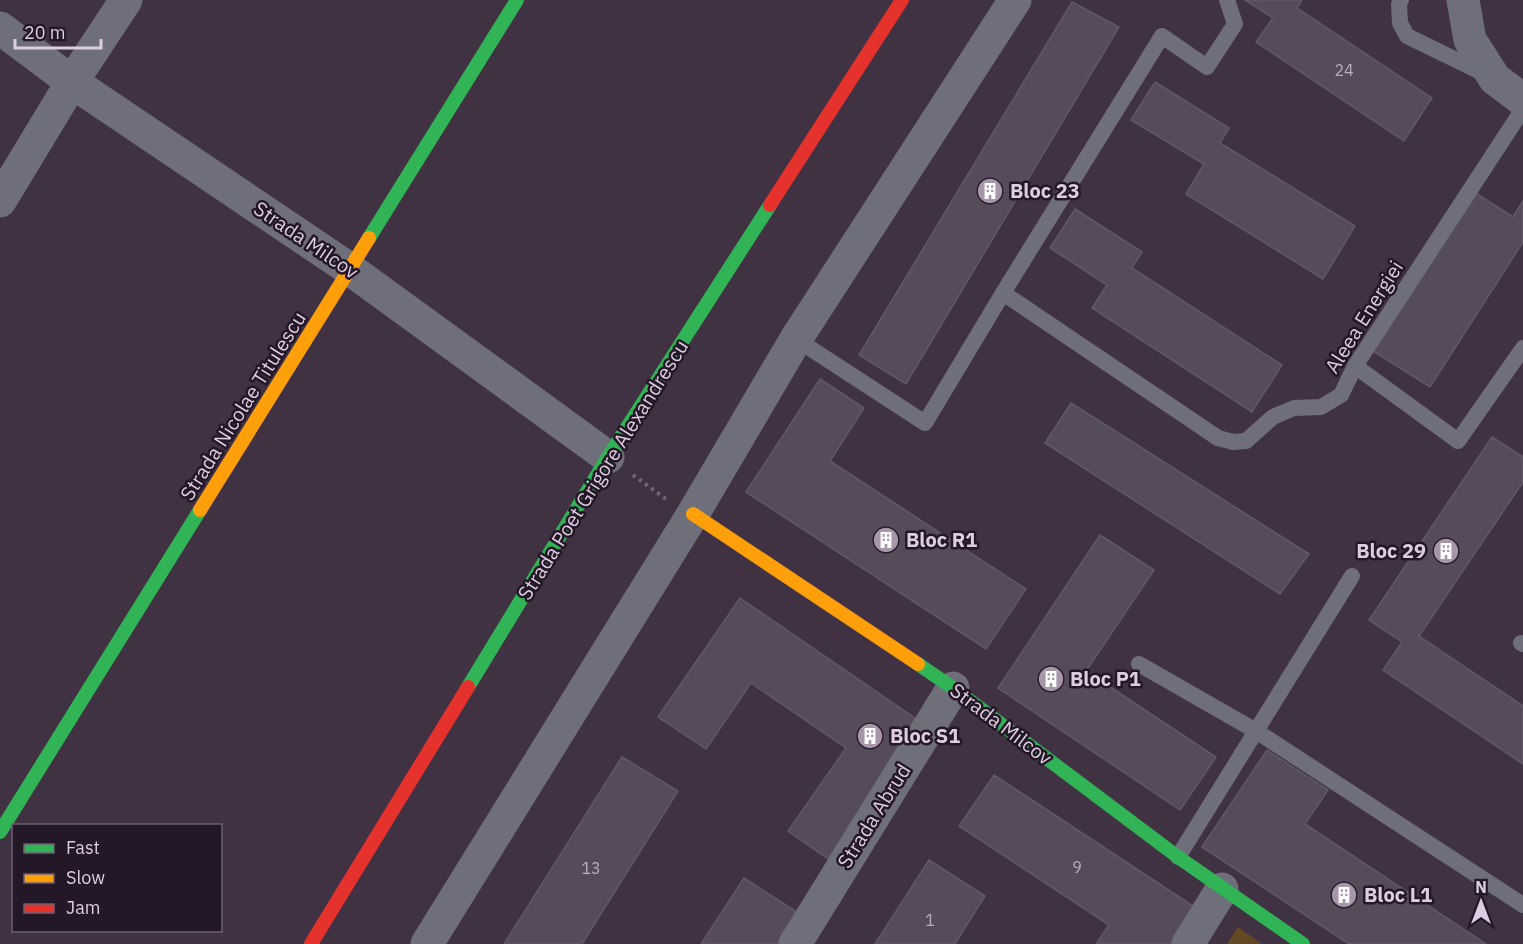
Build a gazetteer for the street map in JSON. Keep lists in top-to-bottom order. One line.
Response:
{"streets":{"street":["Strada Milcov","Strada Nicolae Titulescu","Strada Poet Grigore Alexandrescu","Strada Abrud"],"lane":["Aleea Energiei"]},"crossings":[["Strada Milcov","Strada Nicolae Titulescu"],["Strada Milcov","Strada Poet Grigore Alexandrescu"],["Strada Milcov","Strada Abrud"]],"places":{"building":["Bloc 23","Bloc R1","Bloc 29","Bloc P1","Bloc S1","Bloc L1"]},"house_numbers":["24","9","13","1"],"legend":["Fast","Slow","Jam"],"scale_bar":"20 m","north":"top"}
